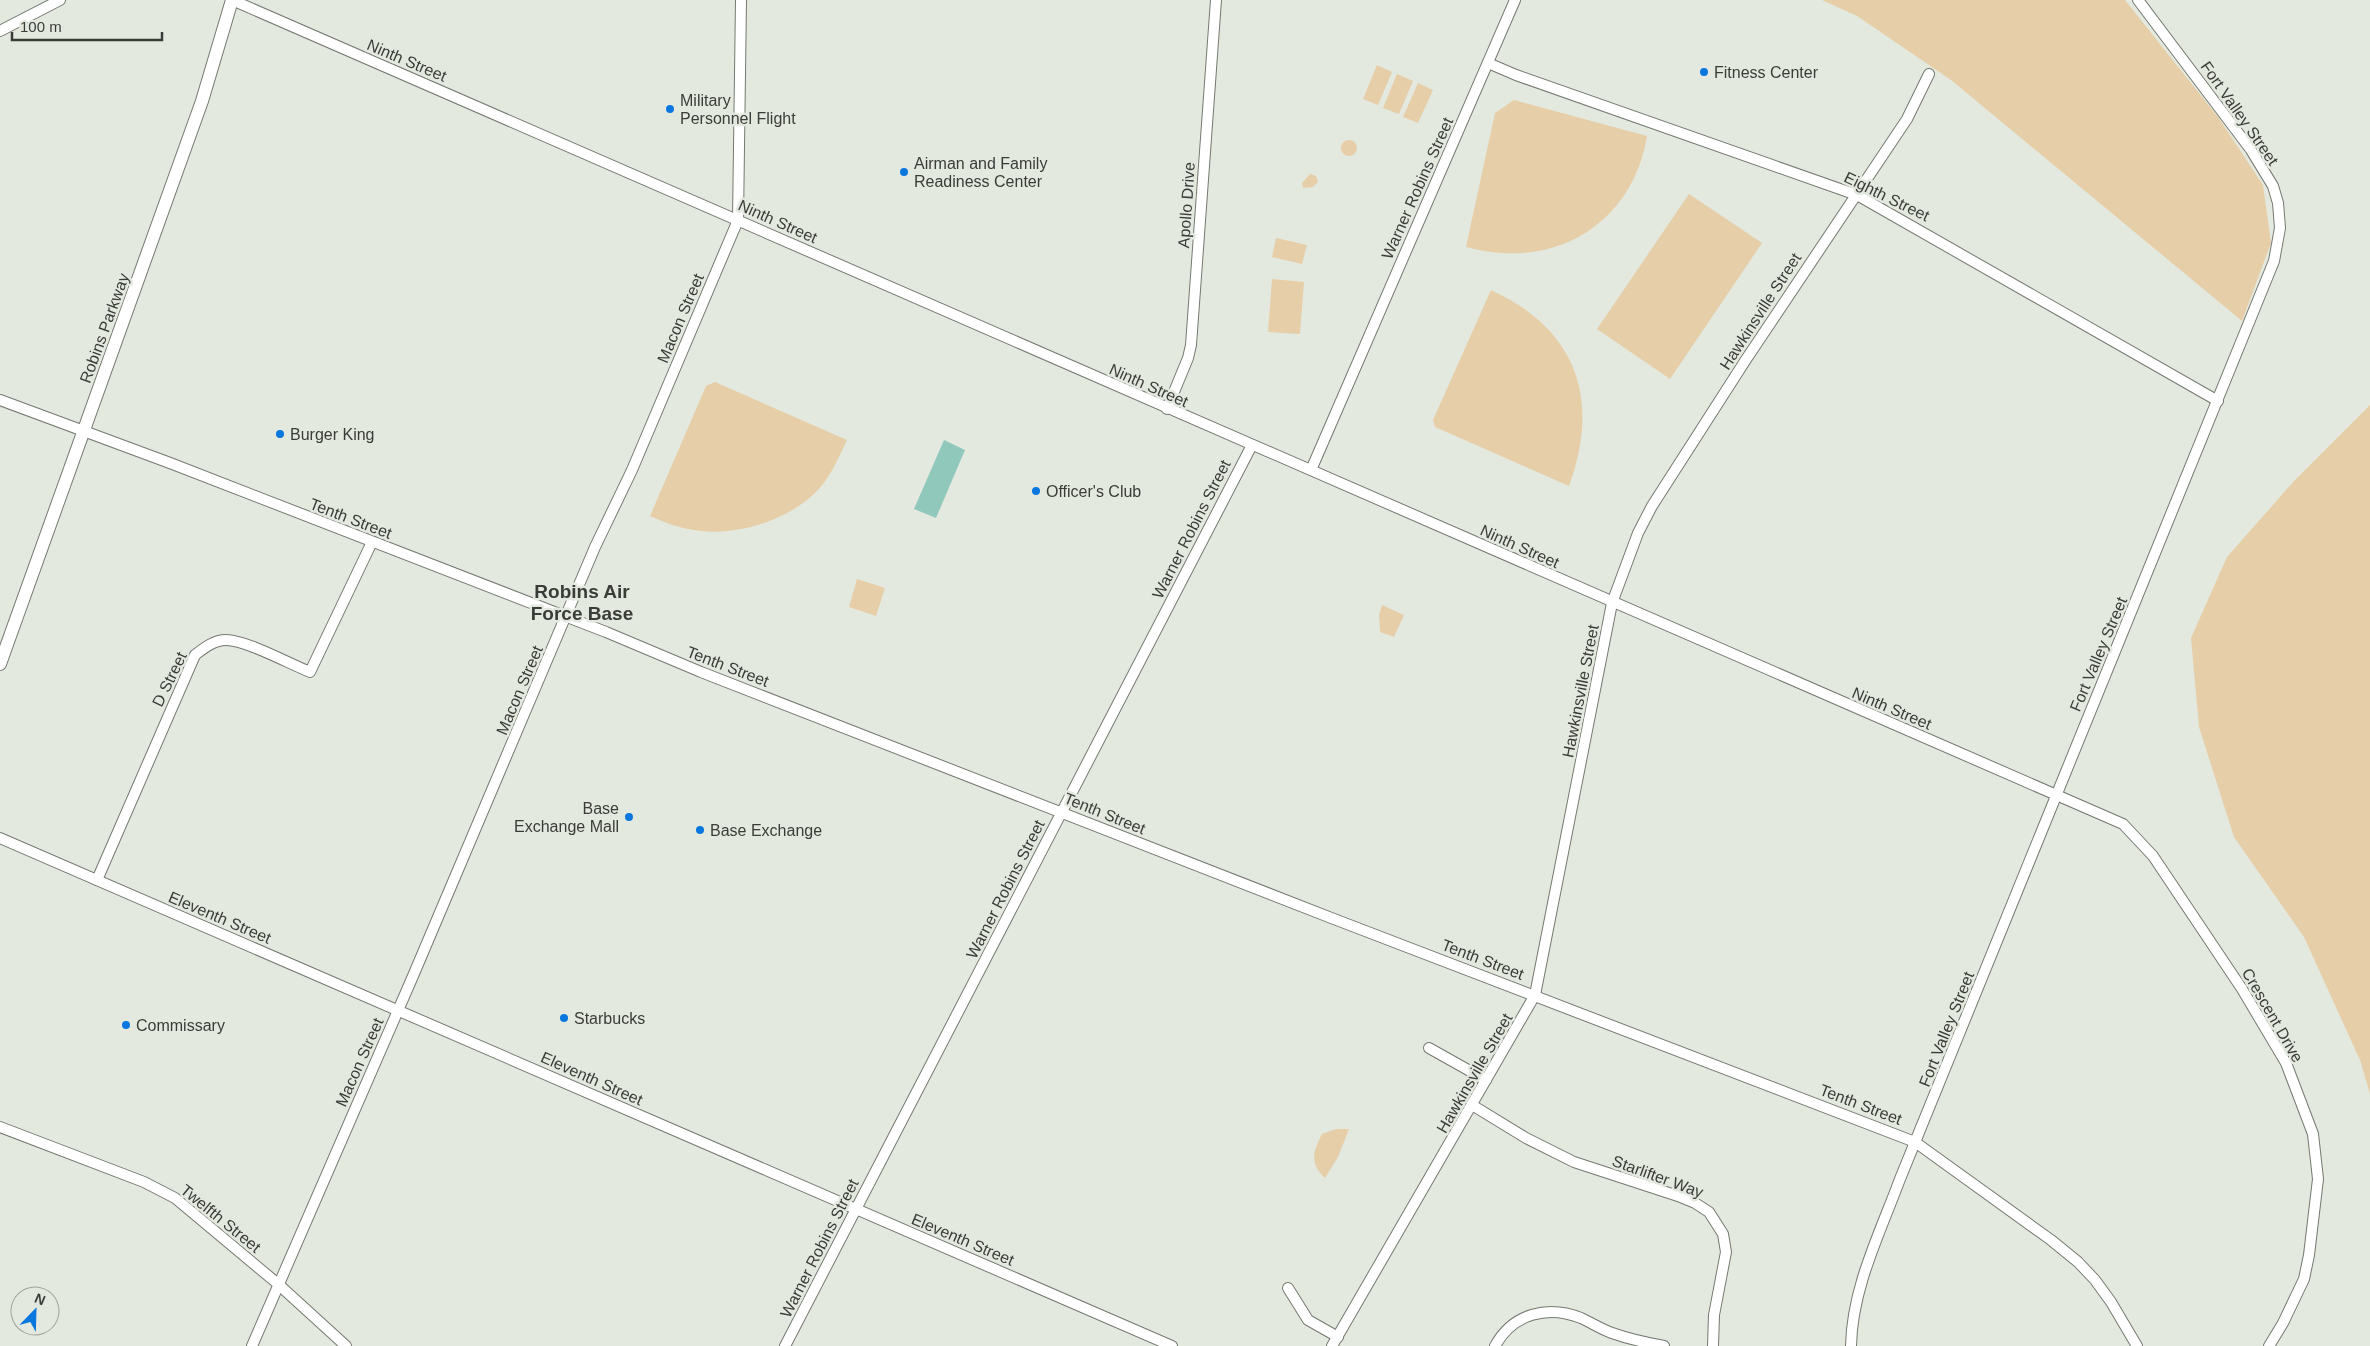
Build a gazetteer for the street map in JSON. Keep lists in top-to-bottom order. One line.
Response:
{"streets":{"street":["Ninth Street","Fort Valley Street","Warner Robins Street","Eighth Street","Apollo Drive","Hawkinsville Street","Macon Street","Robins Parkway","Tenth Street","D Street","Eleventh Street","Crescent Drive","Starlifter Way","Twelfth Street"]},"crossings":[["Ninth Street","Fort Valley Street"],["Ninth Street","Warner Robins Street"],["Ninth Street","Apollo Drive"],["Ninth Street","Hawkinsville Street"],["Ninth Street","Macon Street"],["Ninth Street","Robins Parkway"],["Ninth Street","Crescent Drive"],["Fort Valley Street","Eighth Street"],["Fort Valley Street","Tenth Street"],["Fort Valley Street","Crescent Drive"],["Warner Robins Street","Eighth Street"],["Warner Robins Street","Tenth Street"],["Warner Robins Street","Eleventh Street"],["Eighth Street","Hawkinsville Street"],["Hawkinsville Street","Tenth Street"],["Hawkinsville Street","Starlifter Way"],["Macon Street","Tenth Street"],["Macon Street","Eleventh Street"],["Macon Street","Twelfth Street"],["Robins Parkway","Tenth Street"],["Tenth Street","D Street"],["D Street","Eleventh Street"]],"districts":["Robins Air Force Base"],"places":["Fitness Center","Military Personnel Flight","Airman and Family Readiness Center","Burger King","Officer's Club","Base Exchange Mall","Base Exchange","Starbucks","Commissary"],"scale_bar":"100 m","north":"top right"}
